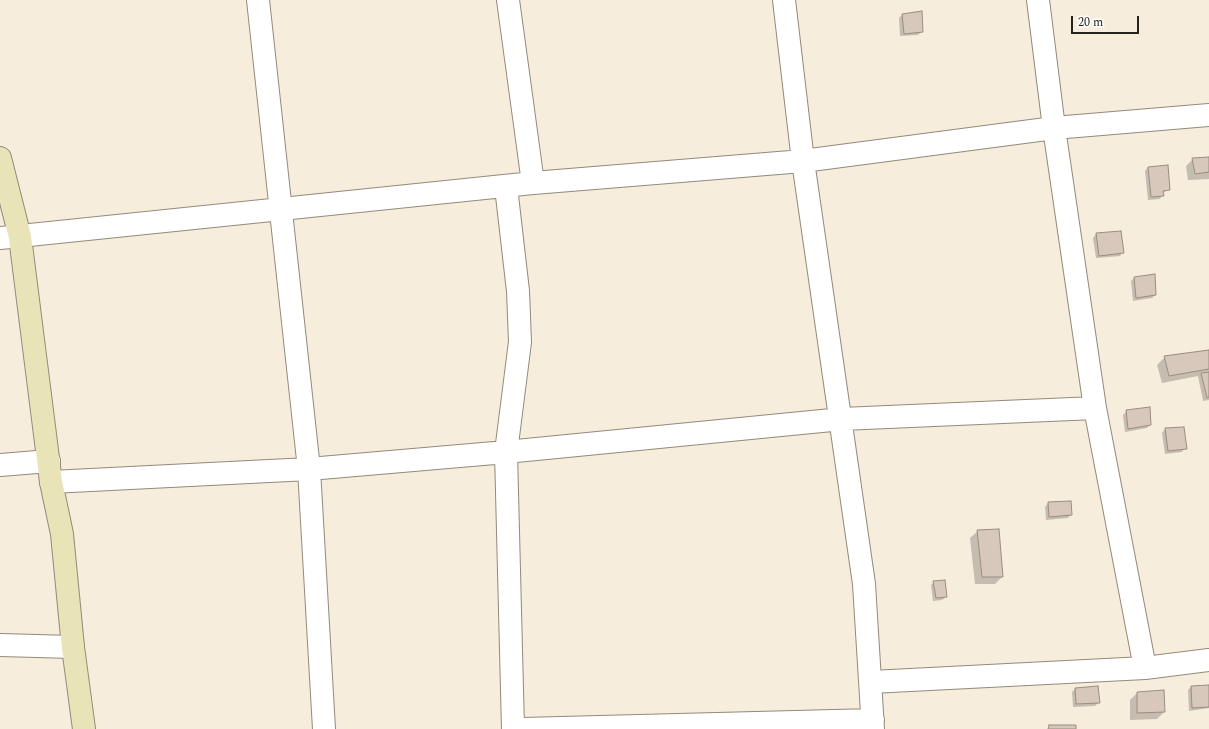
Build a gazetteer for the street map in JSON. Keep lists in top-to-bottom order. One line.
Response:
{"scale_bar":"20 m"}
